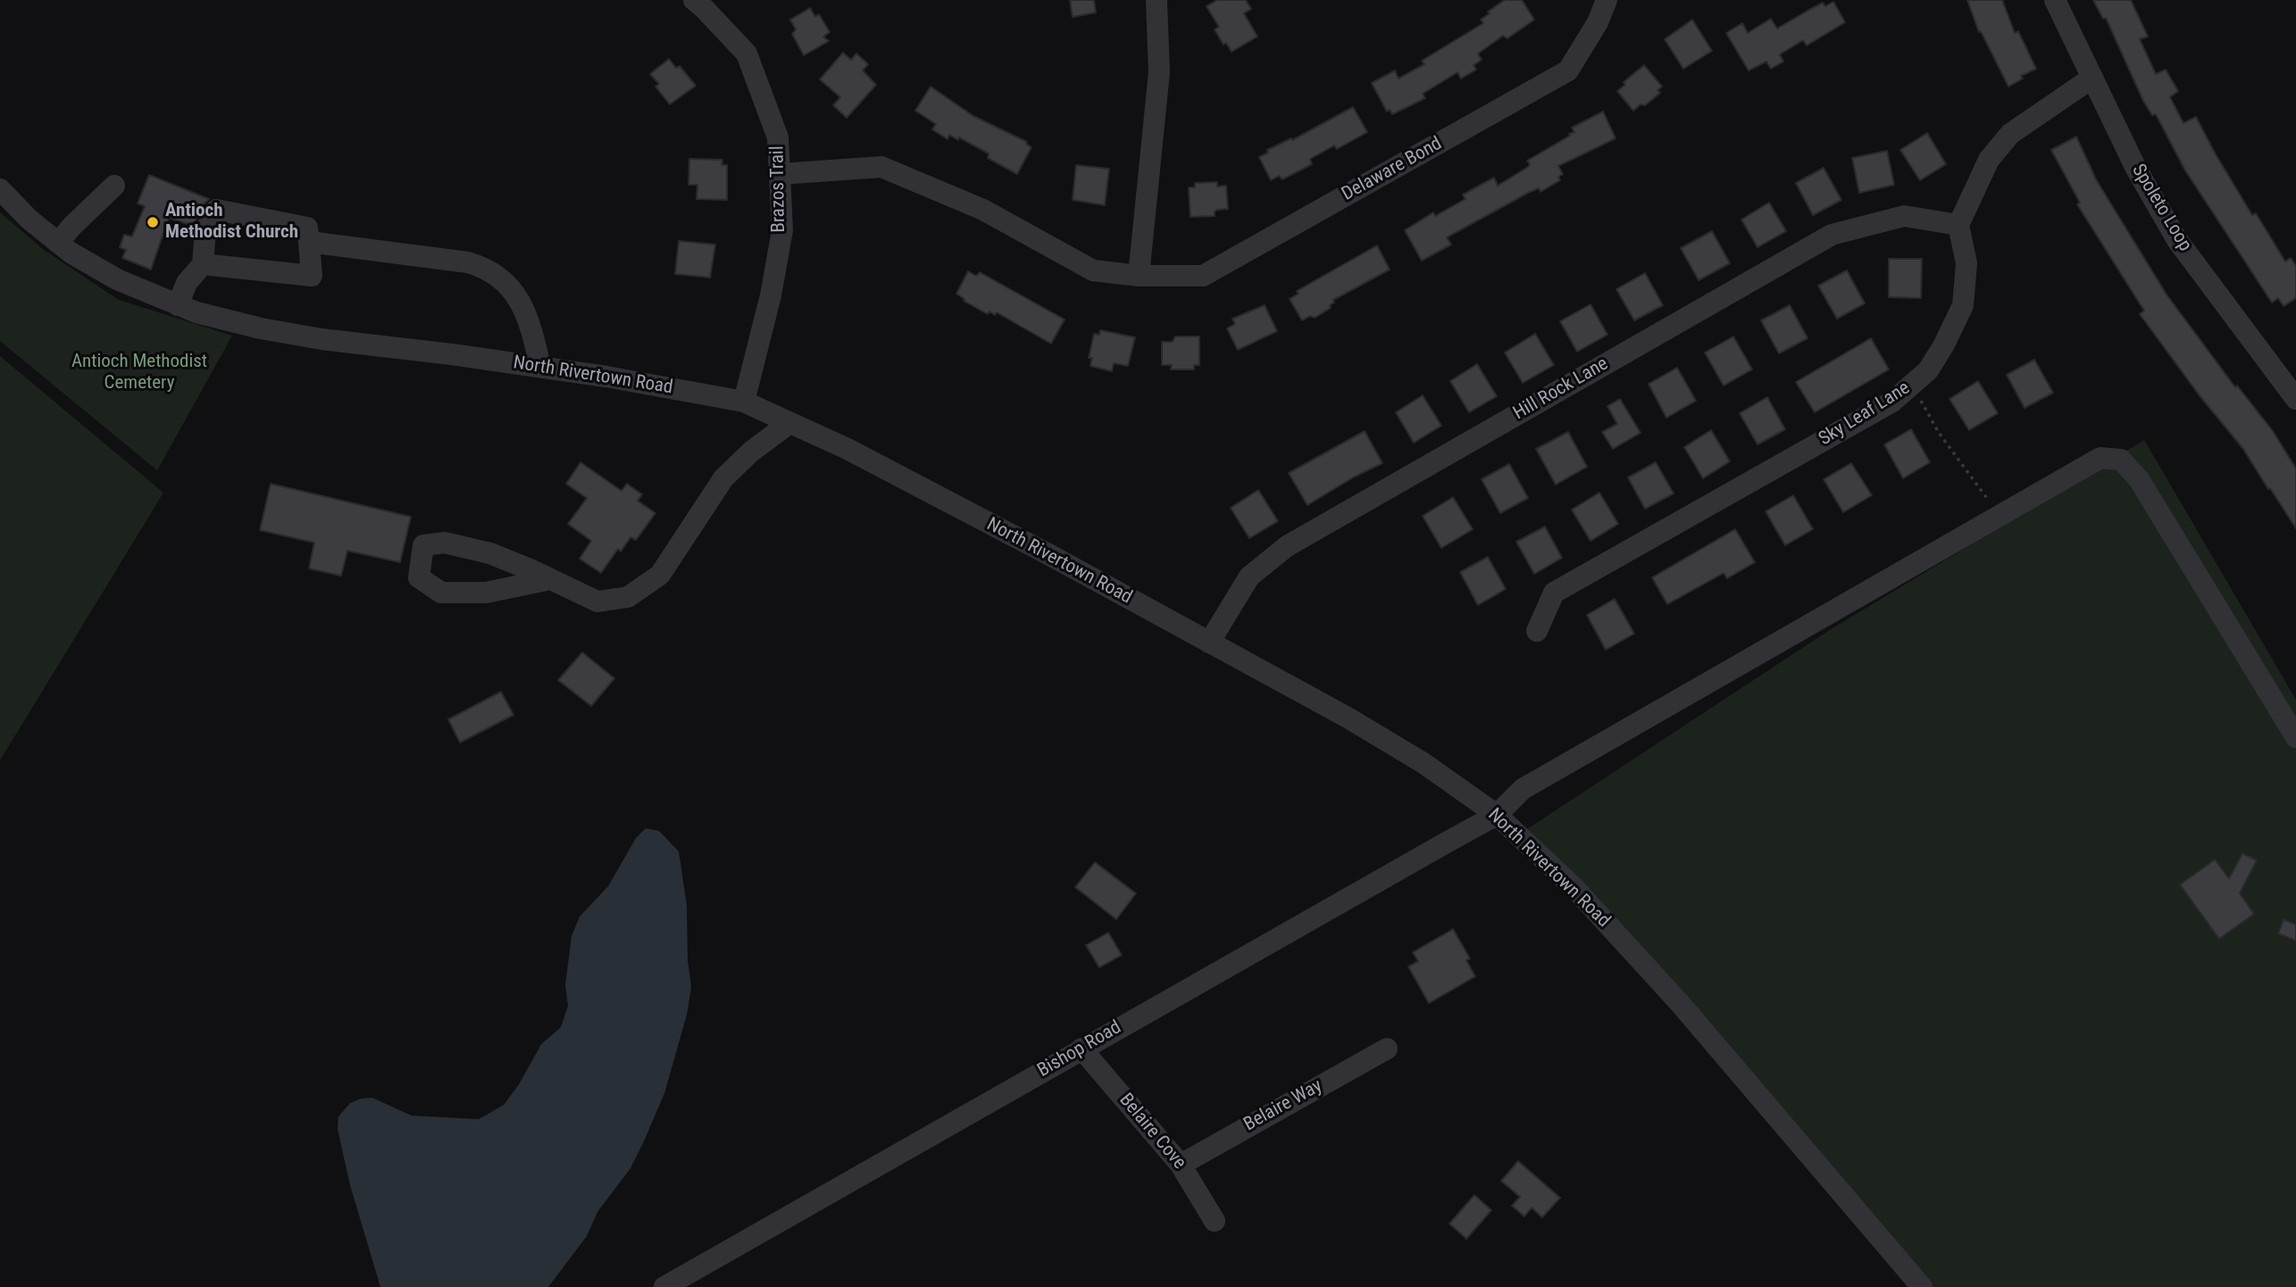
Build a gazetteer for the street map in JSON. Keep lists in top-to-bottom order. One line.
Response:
{"streets":{"street":["Delaware Bond","Brazos Trail","Spoleto Loop","North Rivertown Road","Hill Rock Lane","Sky Leaf Lane","Bishop Road","Belaire Way","Belaire Cove"]},"crossings":[["Delaware Bond","Brazos Trail"],["Brazos Trail","North Rivertown Road"],["North Rivertown Road","Hill Rock Lane"],["North Rivertown Road","Bishop Road"],["Hill Rock Lane","Sky Leaf Lane"],["Bishop Road","Belaire Cove"],["Belaire Way","Belaire Cove"]],"parks":["Antioch Methodist Cemetery"],"places":["Antioch Methodist Church"]}
